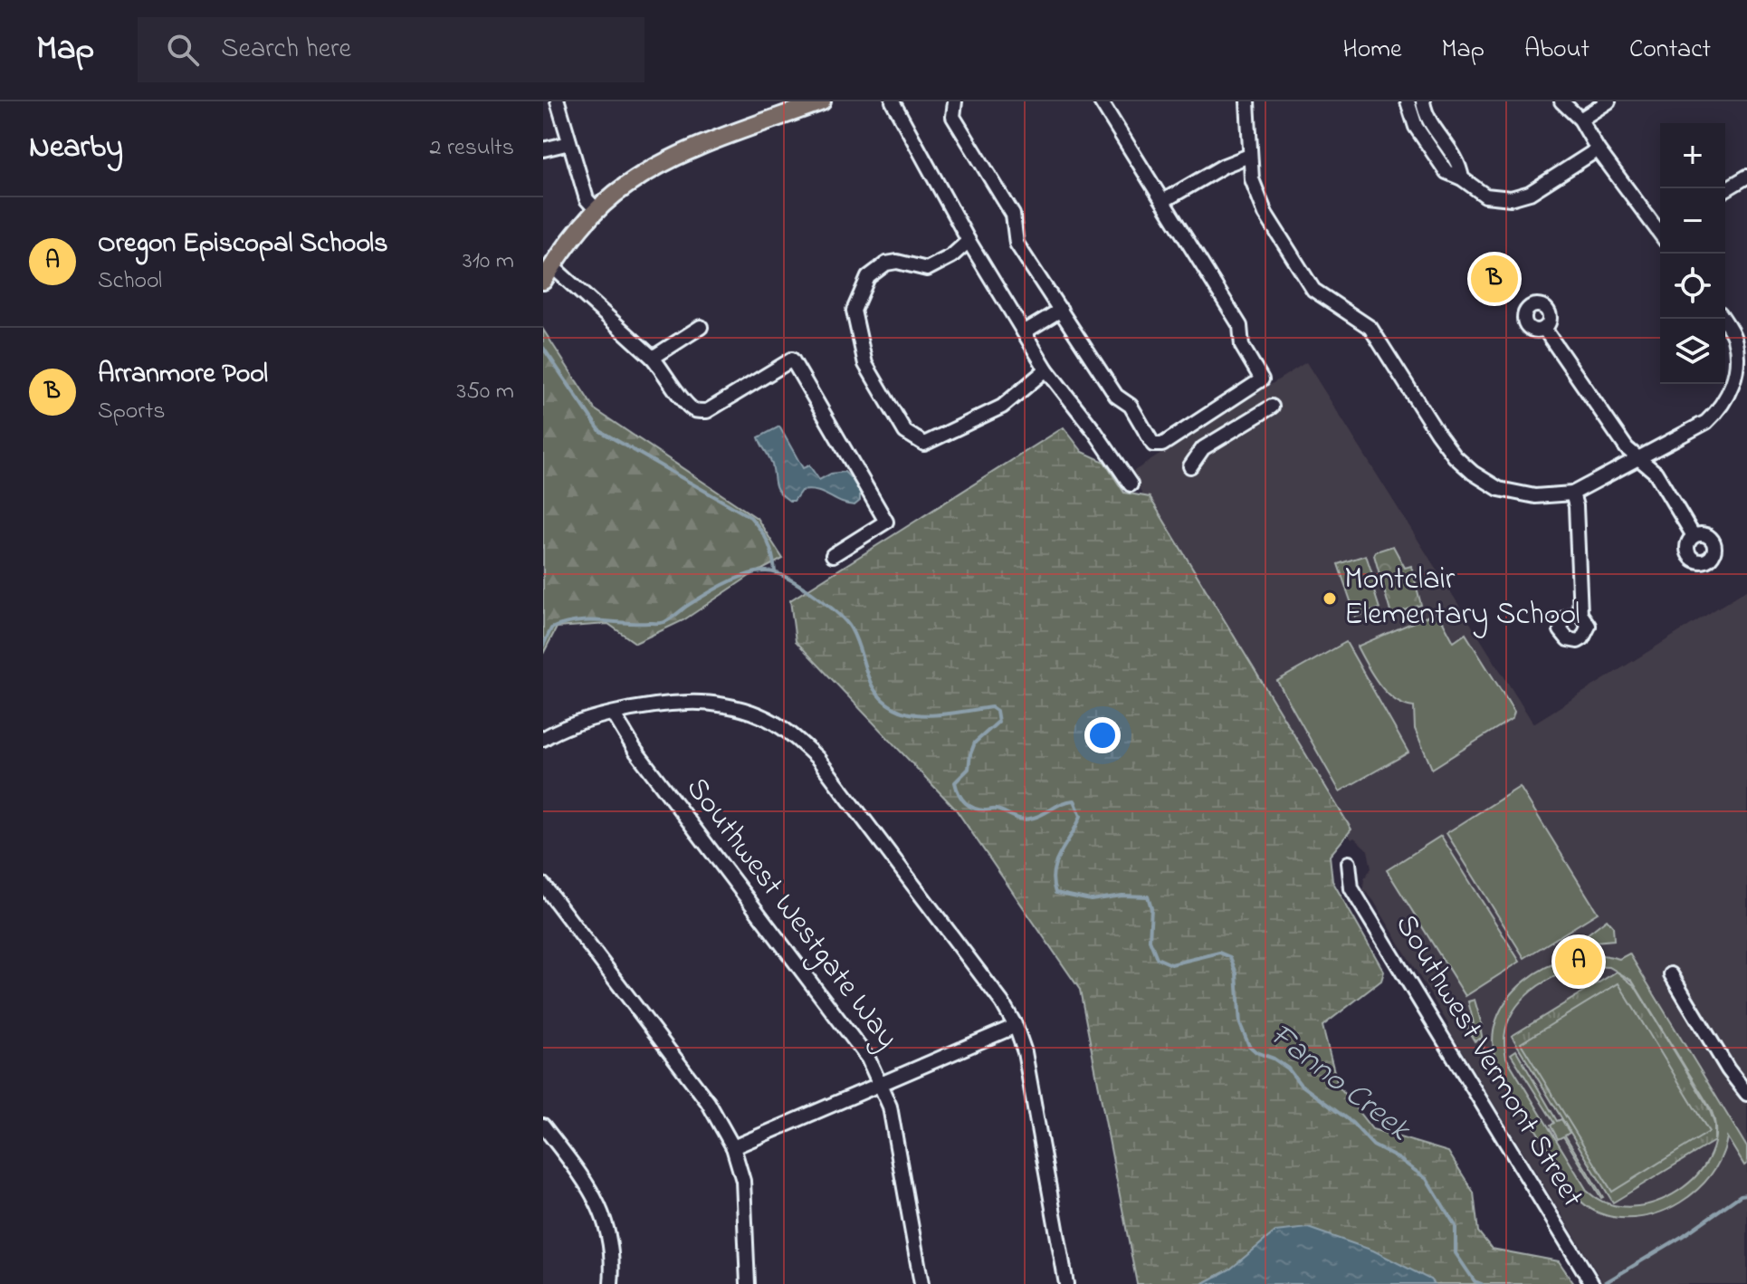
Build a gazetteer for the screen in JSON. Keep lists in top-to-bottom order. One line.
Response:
{"streets":{"street":["Southwest Westgate Way","Southwest Vermont Street"]},"water":["Fanno Creek"],"places":["Montclair Elementary School"],"page":{"header":"Map","search":"Search here","nav":["Home","Map","About","Contact"],"heading":["Nearby","2 results"],"map_buttons":["+","−"],"list":[{"mark":"A","name":"Oregon Episcopal Schools","note":"School","value":"310 m"},{"mark":"B","name":"Arranmore Pool","note":"Sports","value":"350 m"}],"pins":["B","A"]}}
